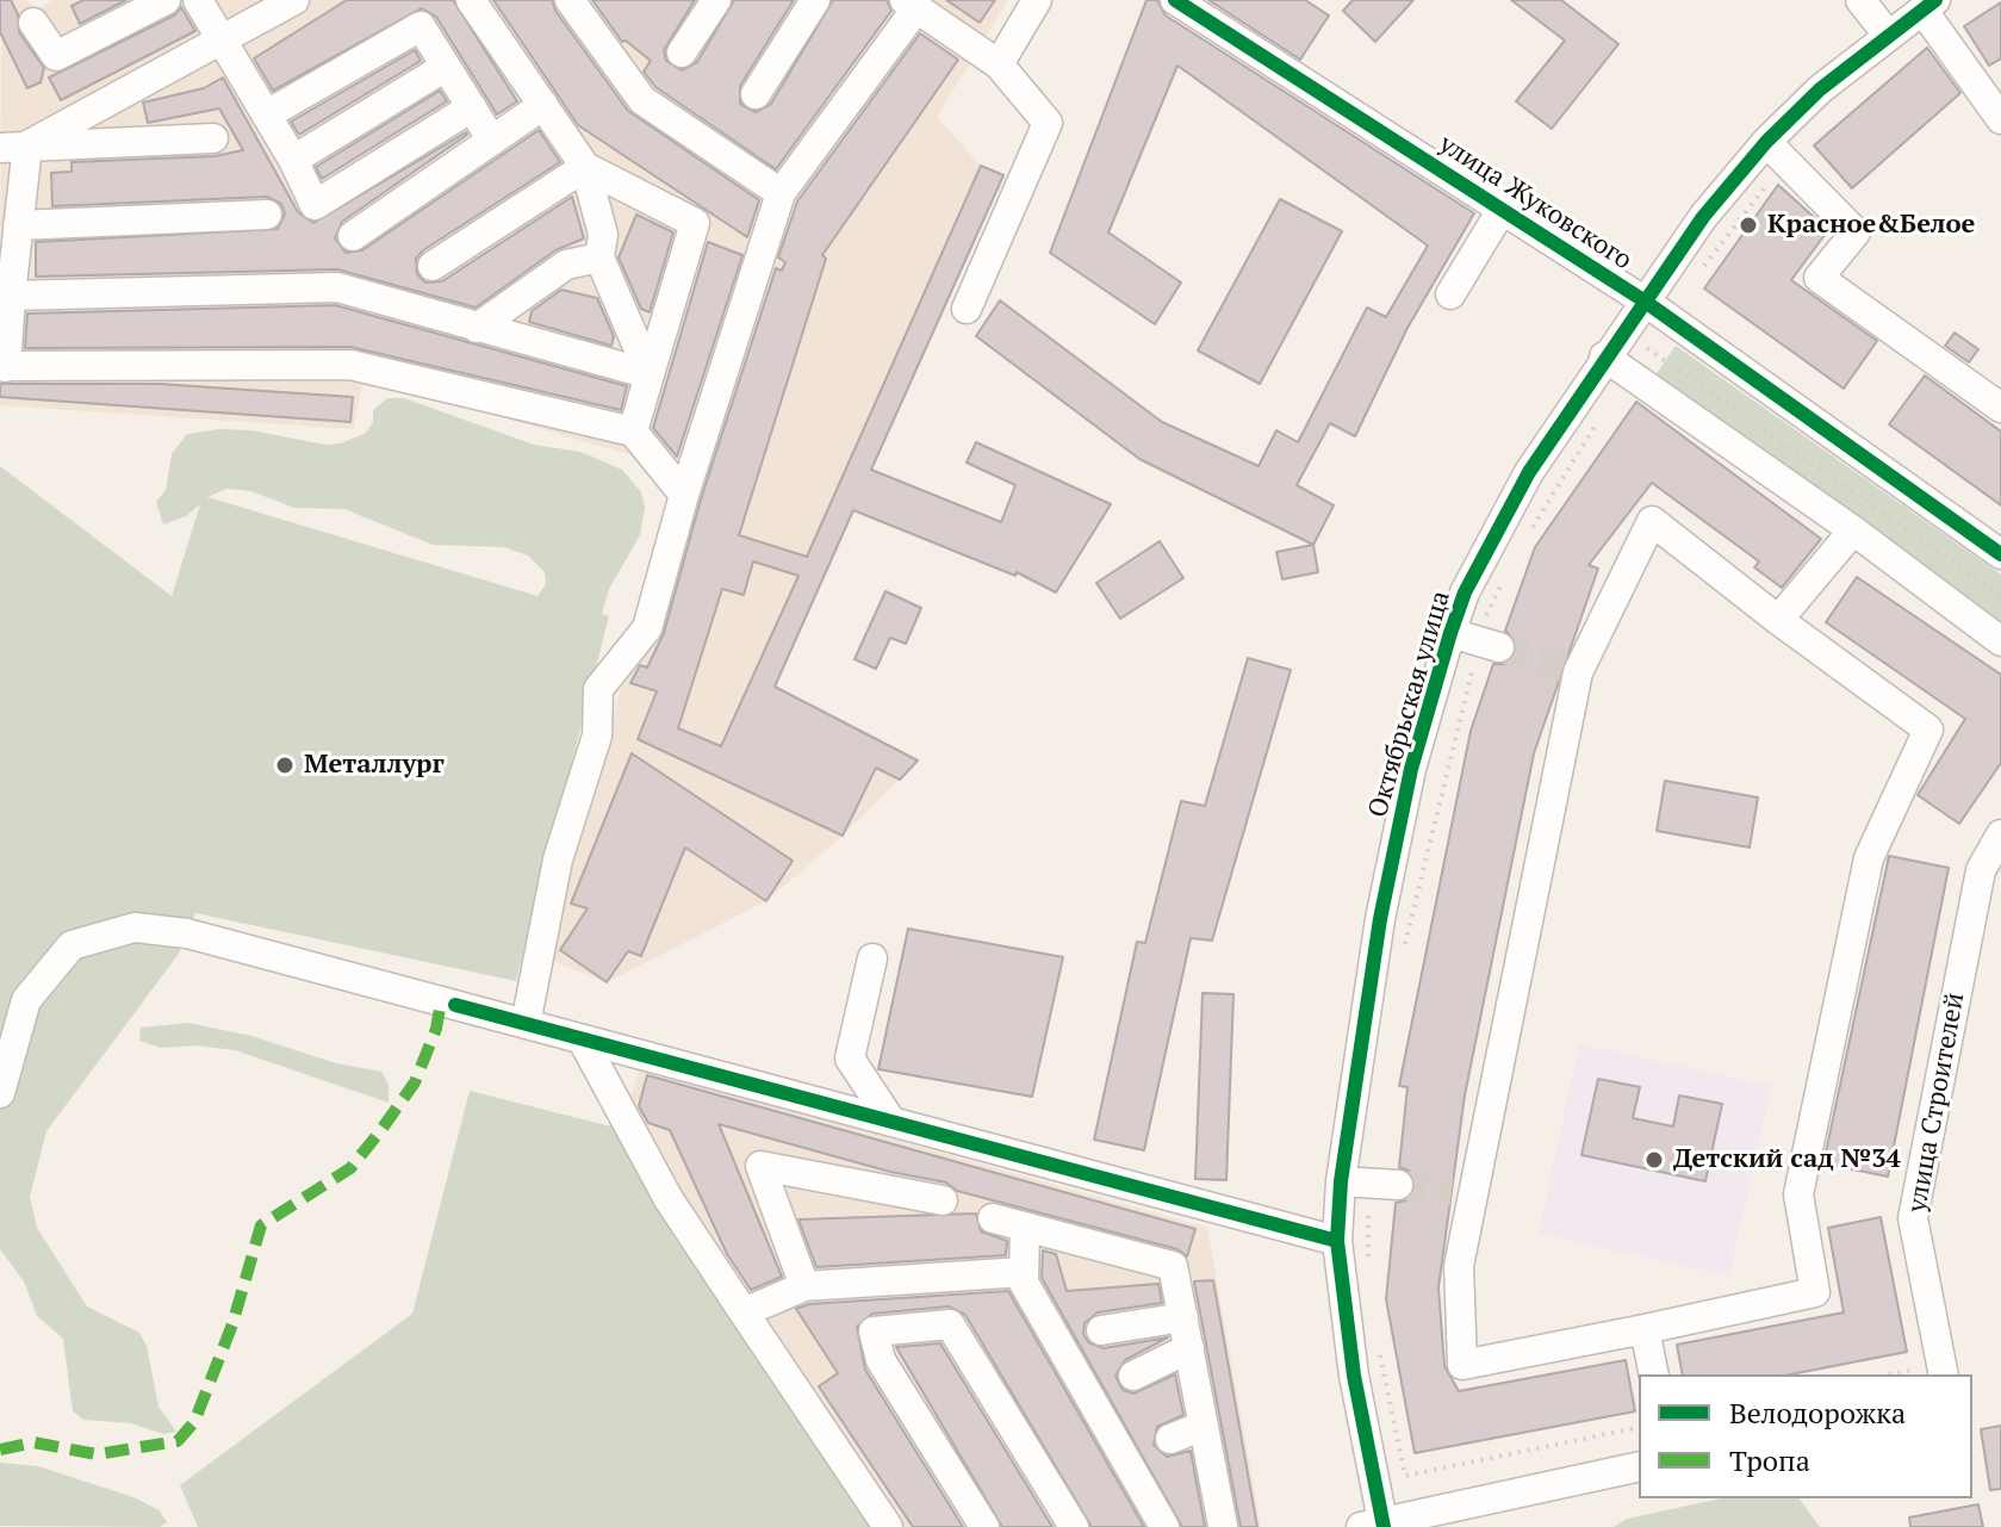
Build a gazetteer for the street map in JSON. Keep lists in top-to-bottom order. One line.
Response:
{"streets":{"street":["улица Жуковского","Октябрьская улица","улица Строителей"]},"crossings":[["улица Жуковского","Октябрьская улица"]],"places":["Красное&Белое","Металлург","Детский сад №34"],"legend":["Велодорожка","Тропа"]}
